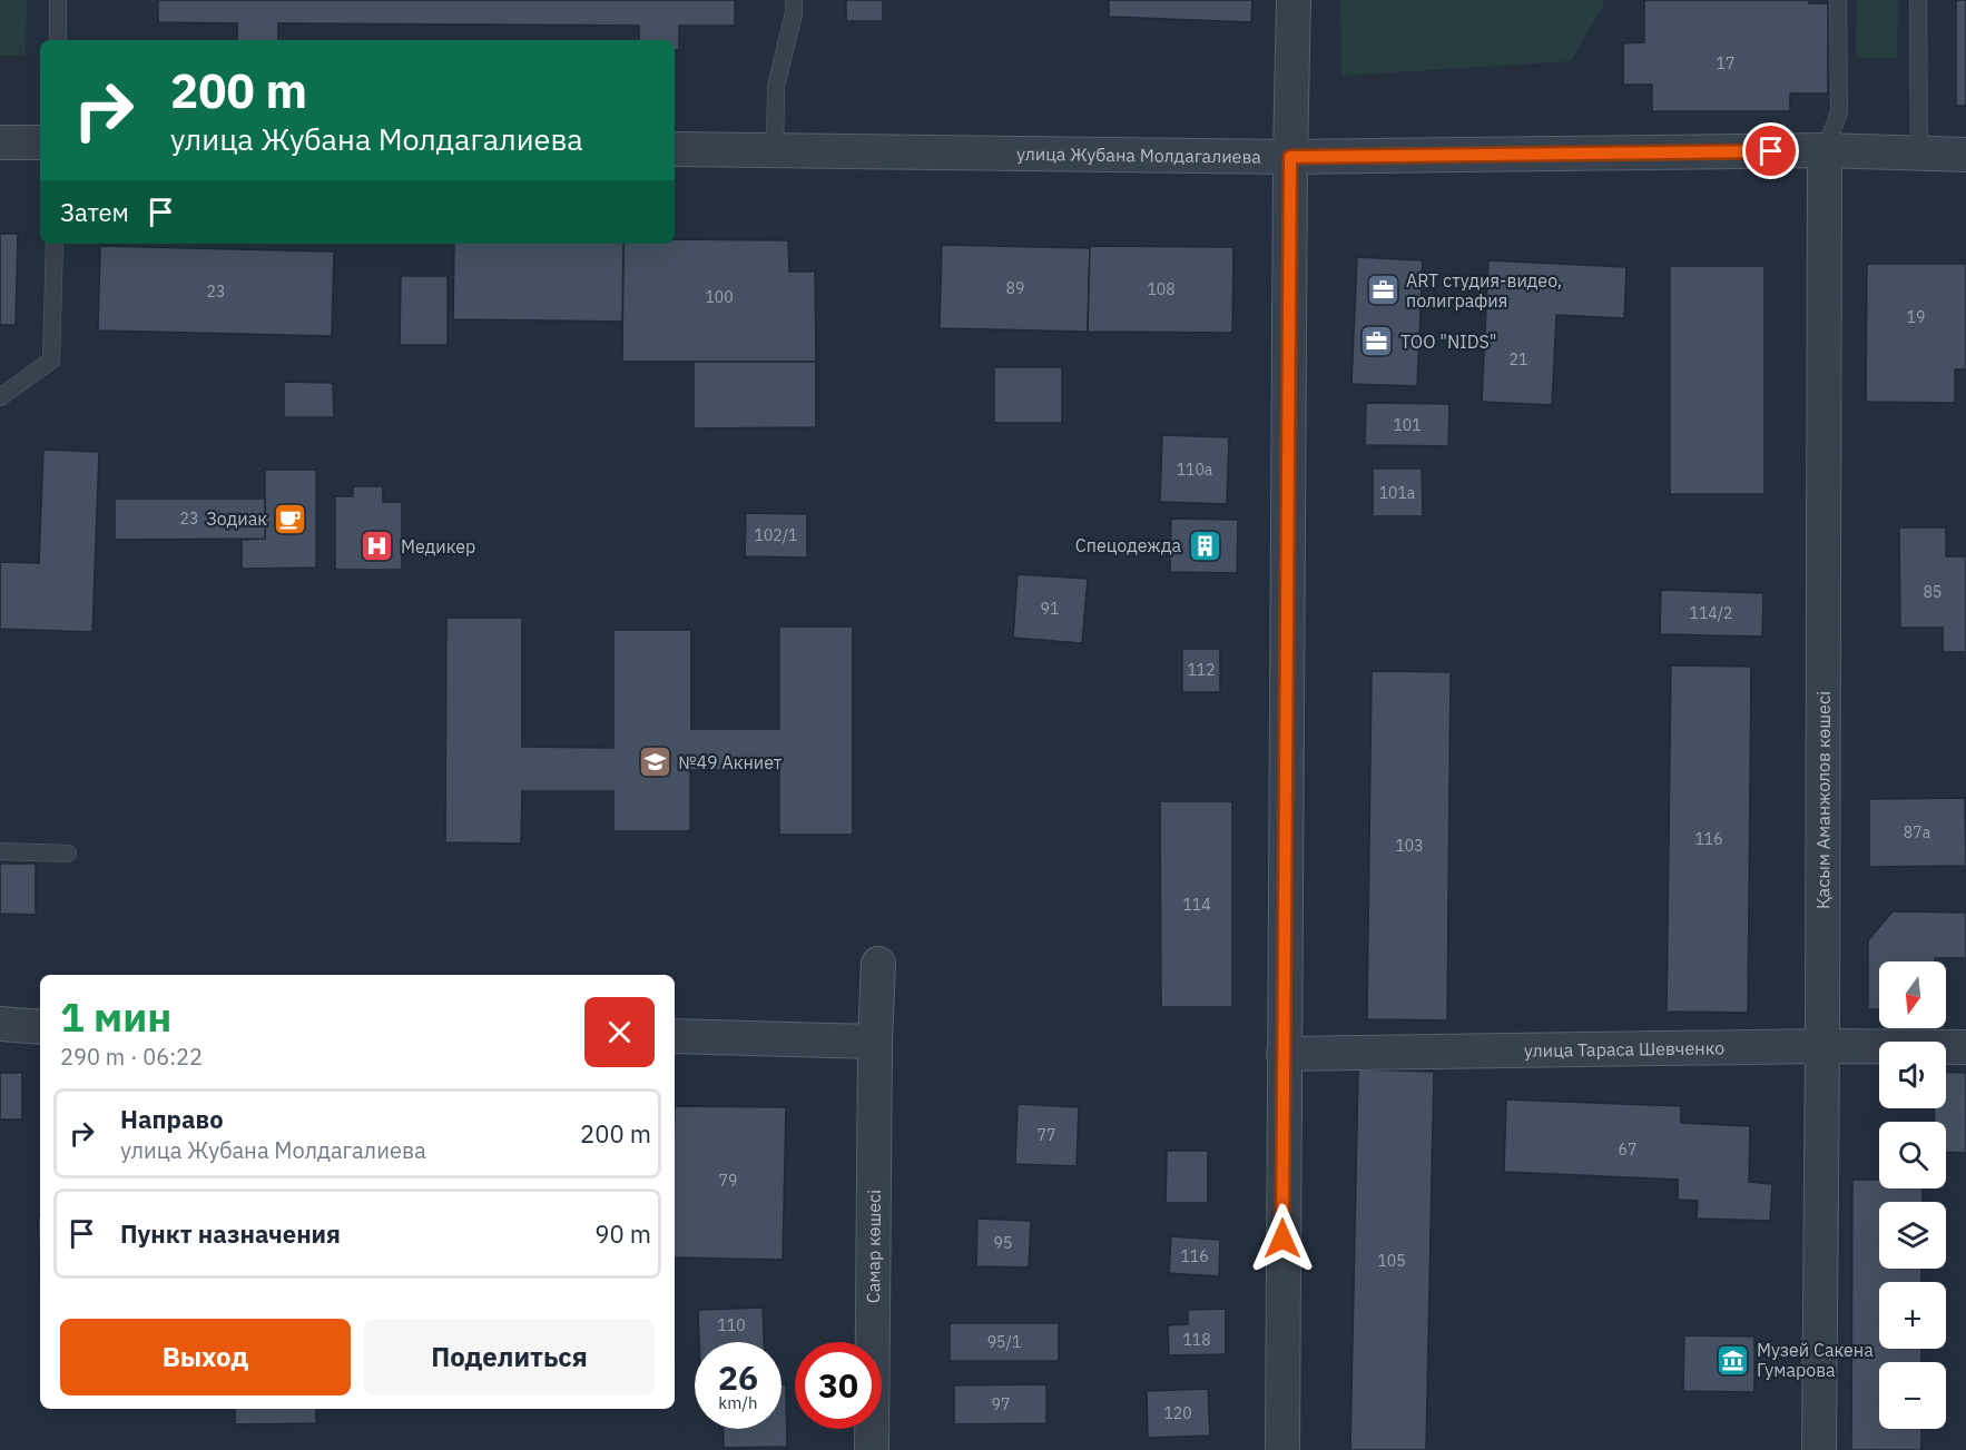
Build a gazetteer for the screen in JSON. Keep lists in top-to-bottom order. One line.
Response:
{"streets":{"street":["улица Жубана Молдагалиева","Қасым Аманжолов көшесі","улица Тараса Шевченко","Самар көшесі"]},"crossings":[["улица Жубана Молдагалиева","Қасым Аманжолов көшесі"],["Қасым Аманжолов көшесі","улица Тараса Шевченко"]],"places":{"office":["ART студия-видео, полиграфия","TOO \"NIDS\""],"cafe":["Зодиак"],"building":["Спецодежда"],"hospital":["Медикер"],"school or university":["№49 Акниет"],"museum":["Музей Сакена Гумарова"]},"house_numbers":["17","89","108","23","100","19","21","101","110а","101а","23","102/1","85","91","114/2","112","87а","116","103","114","77","67","79","95","116","105","110","118","95/1","97","120"],"north":"bottom","page":{"turn":["200 m","улица Жубана Молдагалиева"],"then":"Затем","map_buttons":["+","−"],"heading":["1 мин","290 m · 06:22"],"list":[{"name":"Направо","note":"улица Жубана Молдагалиева","value":"200 m"},{"name":"Пункт назначения","value":"90 m"}],"buttons":["Выход","Поделиться"],"speed":"26 km/h","limit":"30"}}
